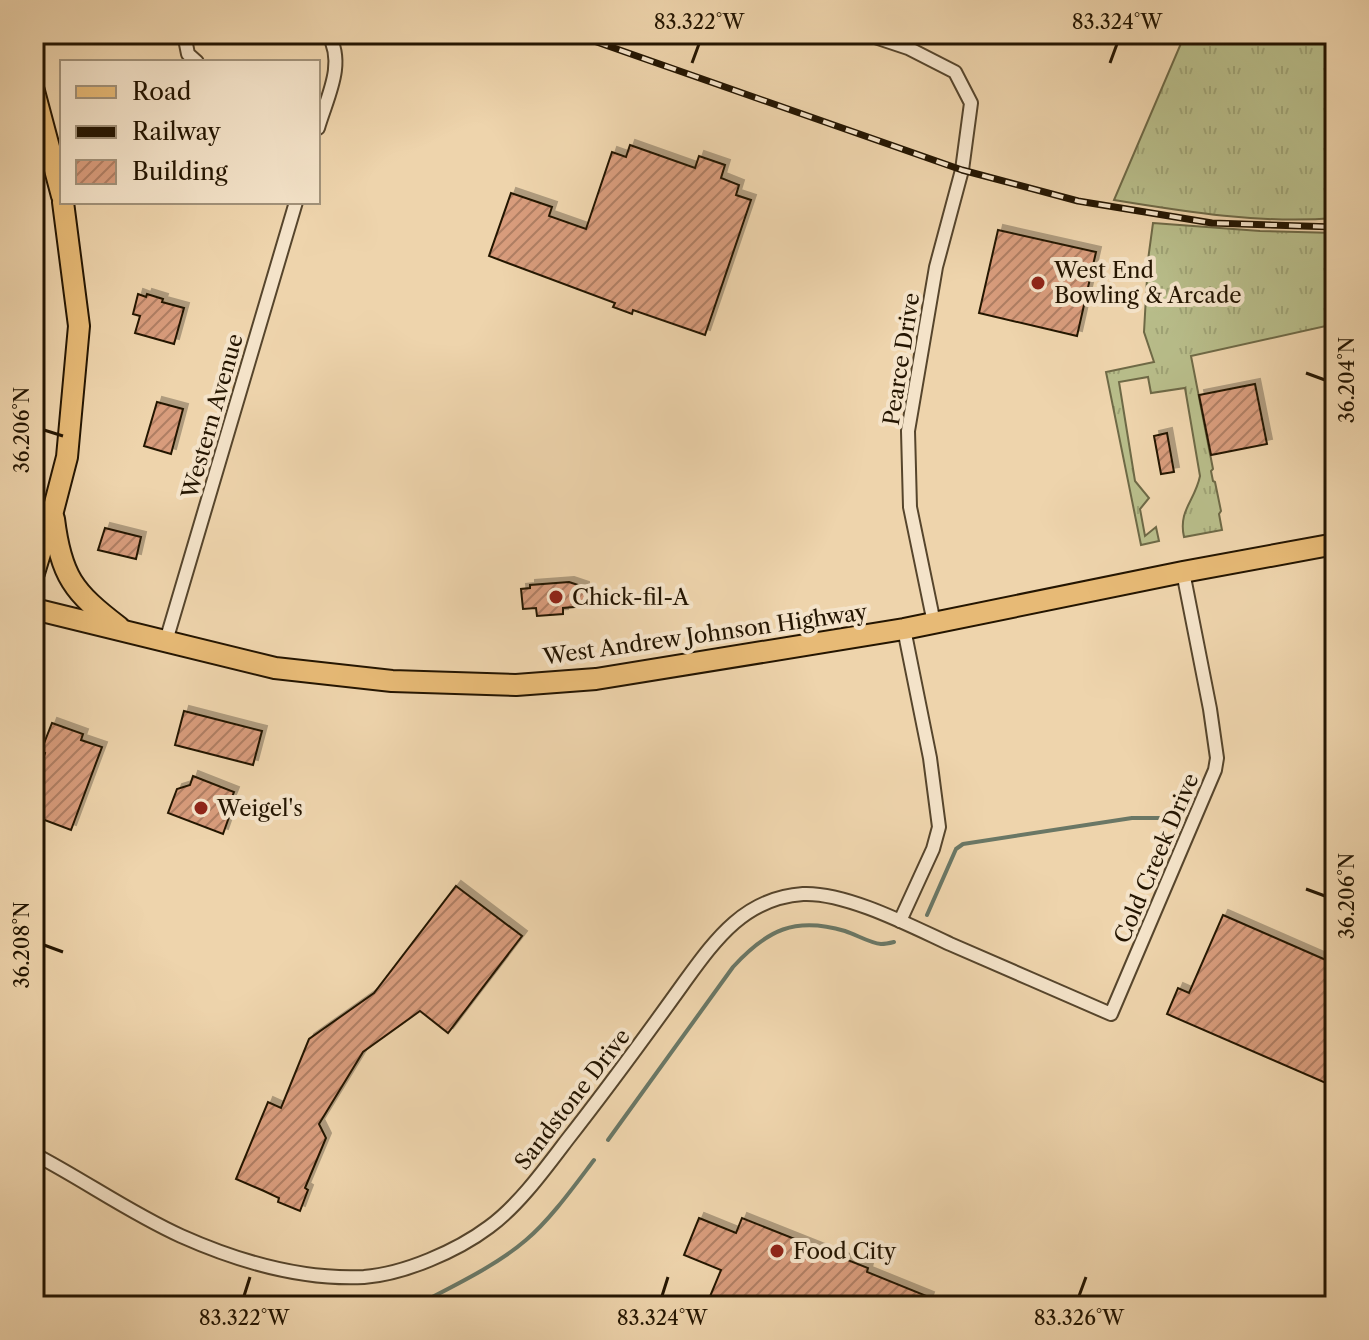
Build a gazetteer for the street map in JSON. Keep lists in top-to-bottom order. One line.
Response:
{"streets":{"main road":["West Andrew Johnson Highway"],"street":["Pearce Drive","Western Avenue","Cold Creek Drive","Sandstone Drive"]},"crossings":[["Pearce Drive","West Andrew Johnson Highway"],["Western Avenue","West Andrew Johnson Highway"],["West Andrew Johnson Highway","Cold Creek Drive"],["Cold Creek Drive","Sandstone Drive"]],"places":["West End Bowling & Arcade","Chick-fil-A","Weigel's","Food City"],"legend":["Road","Railway","Building"],"coordinates":["83.322°W","83.324°W","36.204°N","36.206°N","36.208°N","83.326°W"]}
